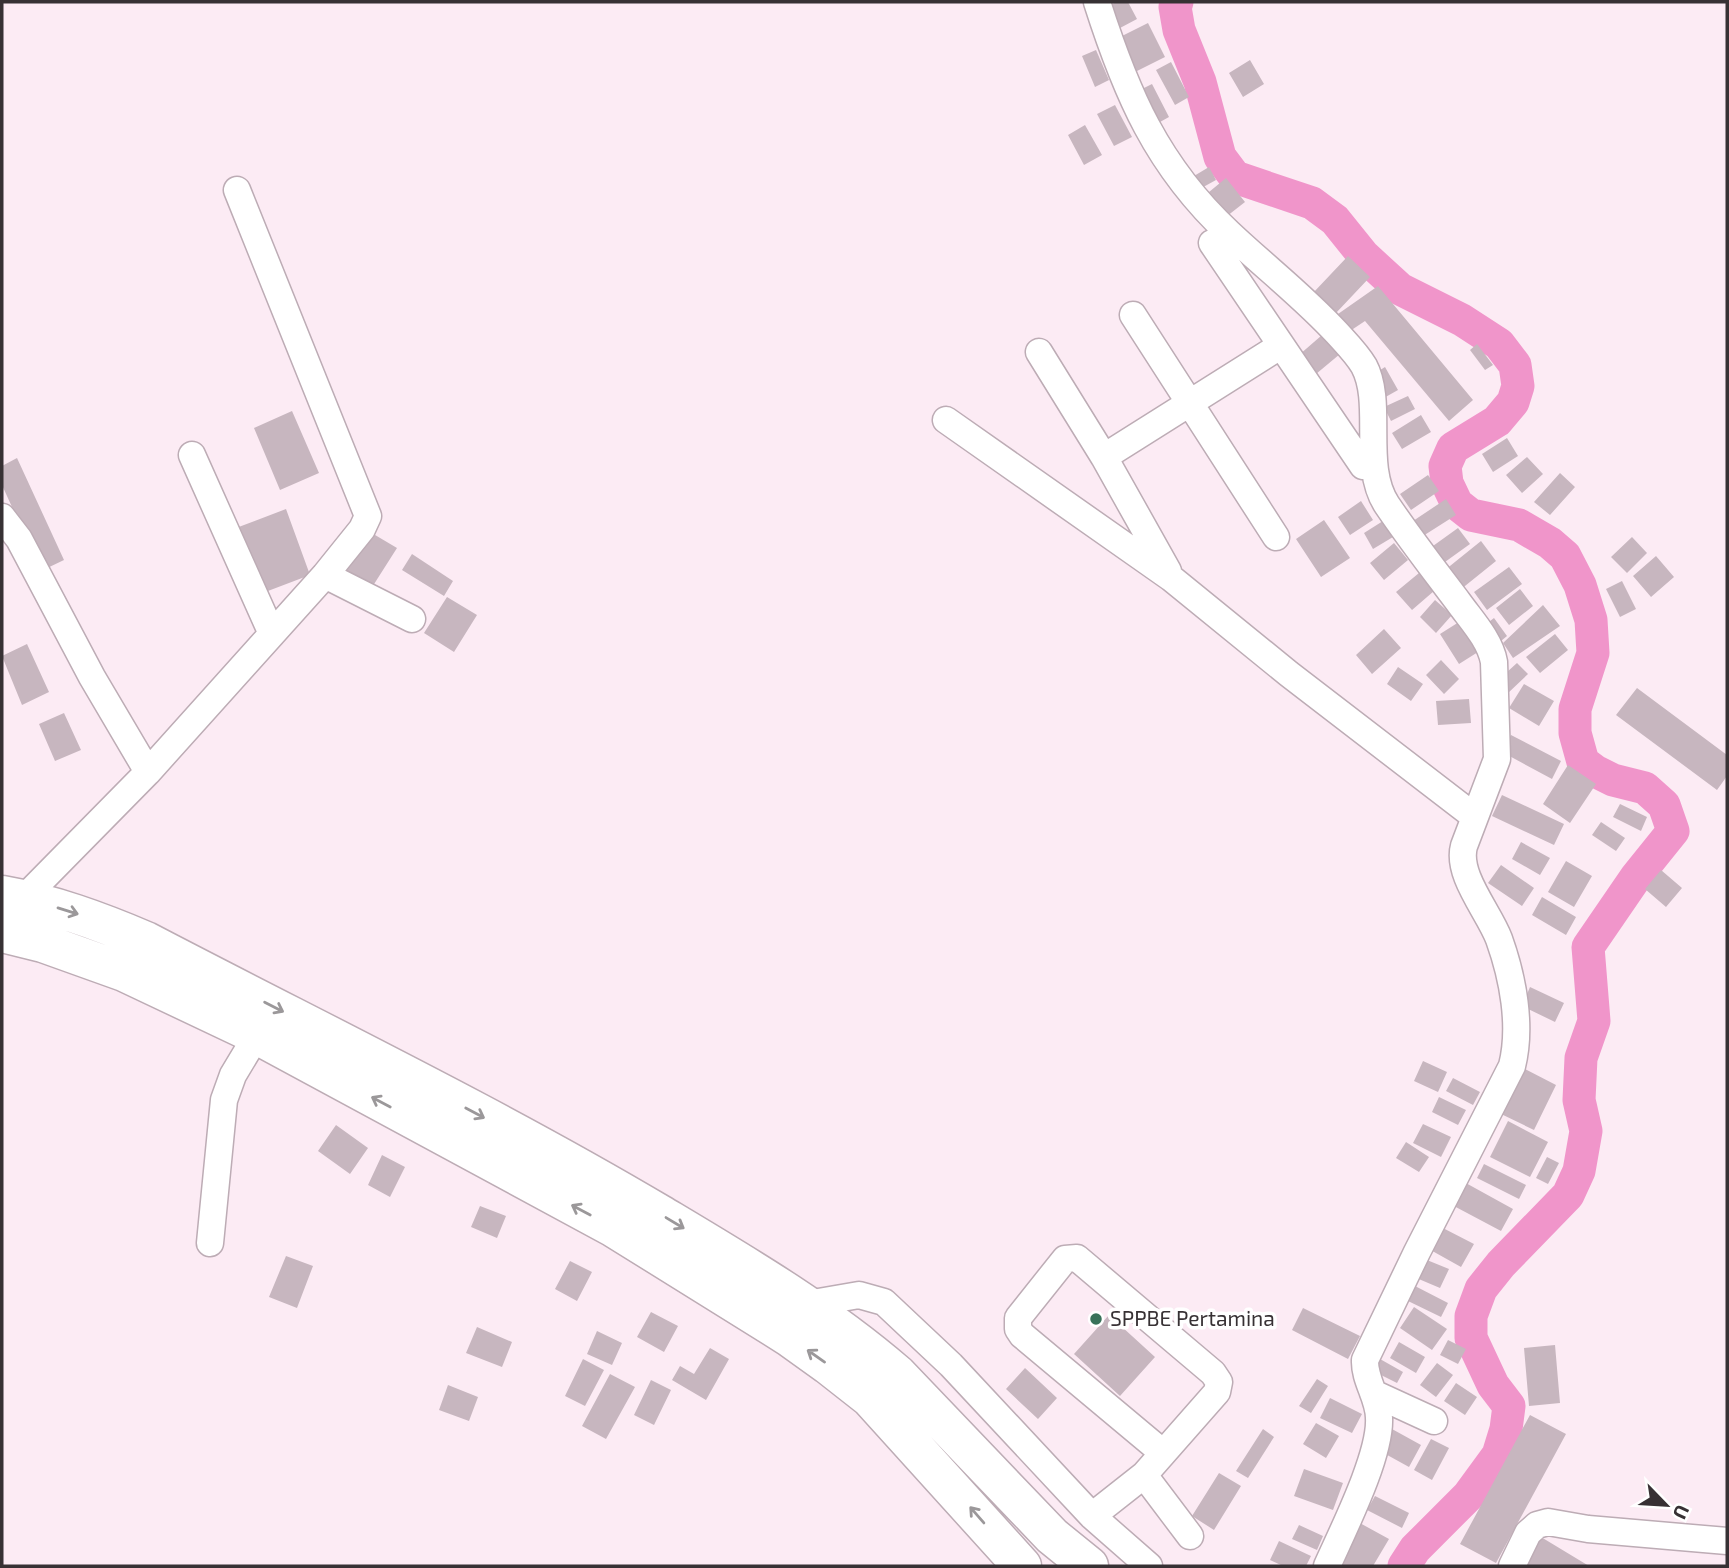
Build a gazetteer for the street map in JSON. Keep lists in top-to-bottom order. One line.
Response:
{"places":["SPPBE Pertamina"],"north":"bottom right"}
